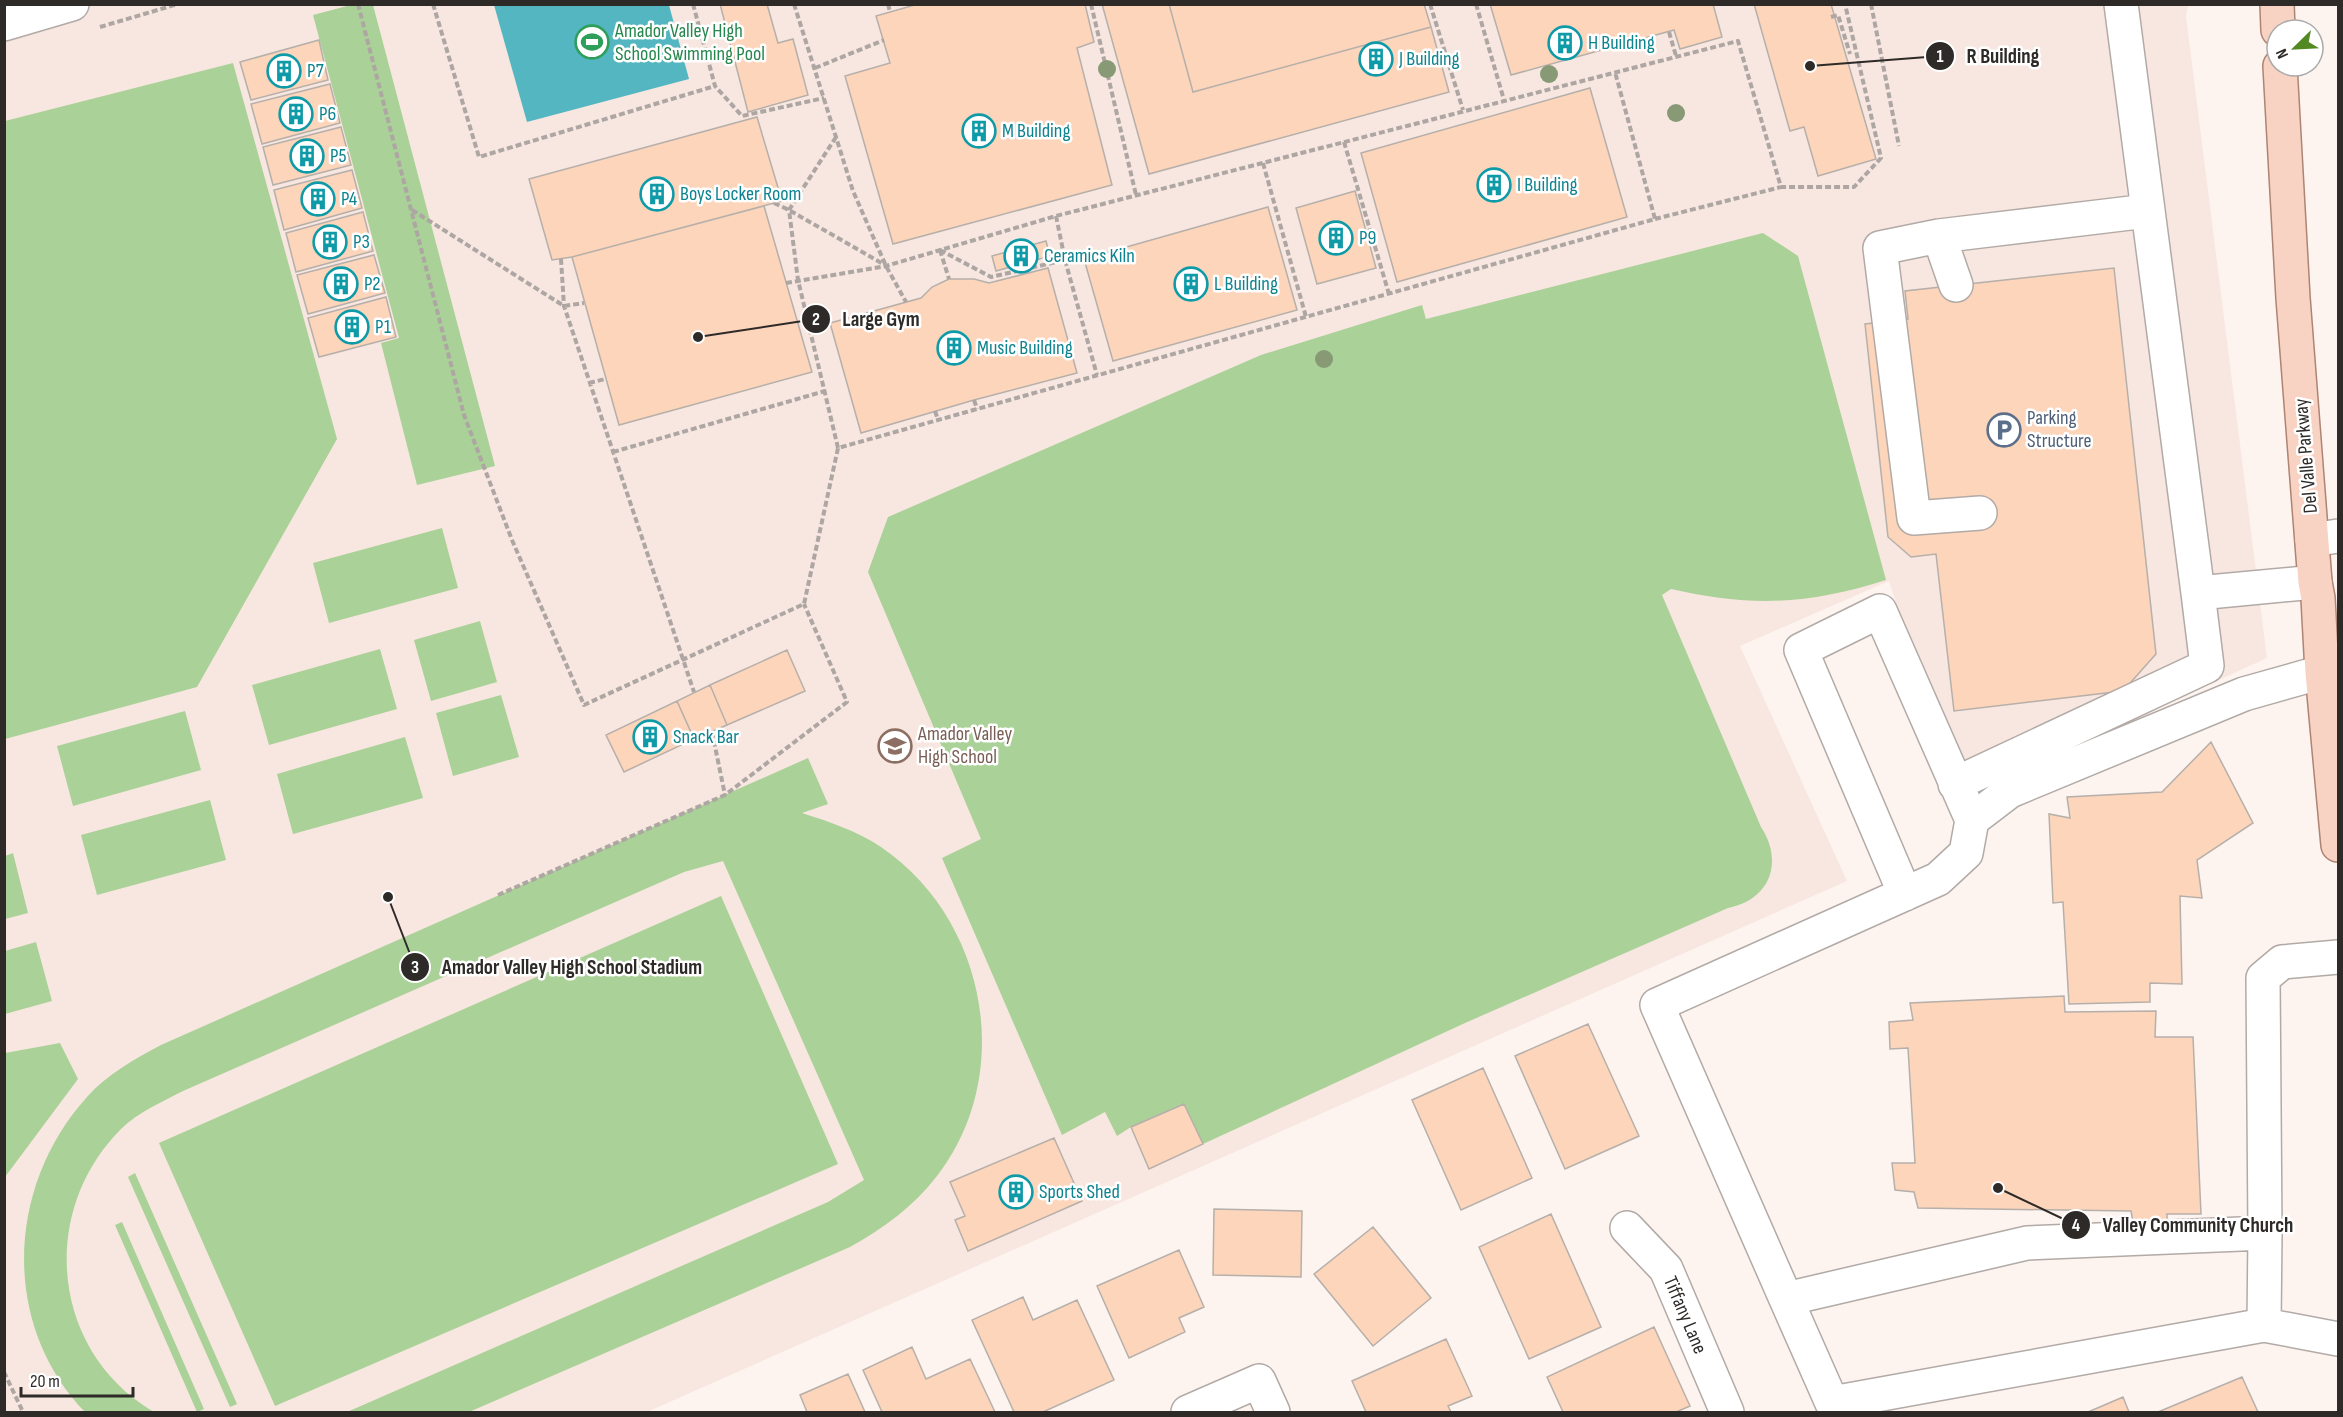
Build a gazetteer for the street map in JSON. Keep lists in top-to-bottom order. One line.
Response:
{"streets":{"main road":["Del Valle Parkway"],"street":["Tiffany Lane"]},"places":{"sports":["Amador Valley High School Swimming Pool"],"building":["H Building","J Building","P7","P6","M Building","P5","I Building","Boys Locker Room","P4","P9","P3","Ceramics Kiln","P2","L Building","P1","Music Building","Snack Bar","Sports Shed"],"other":["R Building","Large Gym","Amador Valley High School Stadium","Valley Community Church"],"parking":["Parking Structure"],"school or university":["Amador Valley High School"]},"scale_bar":"20 m","north":"bottom left"}
